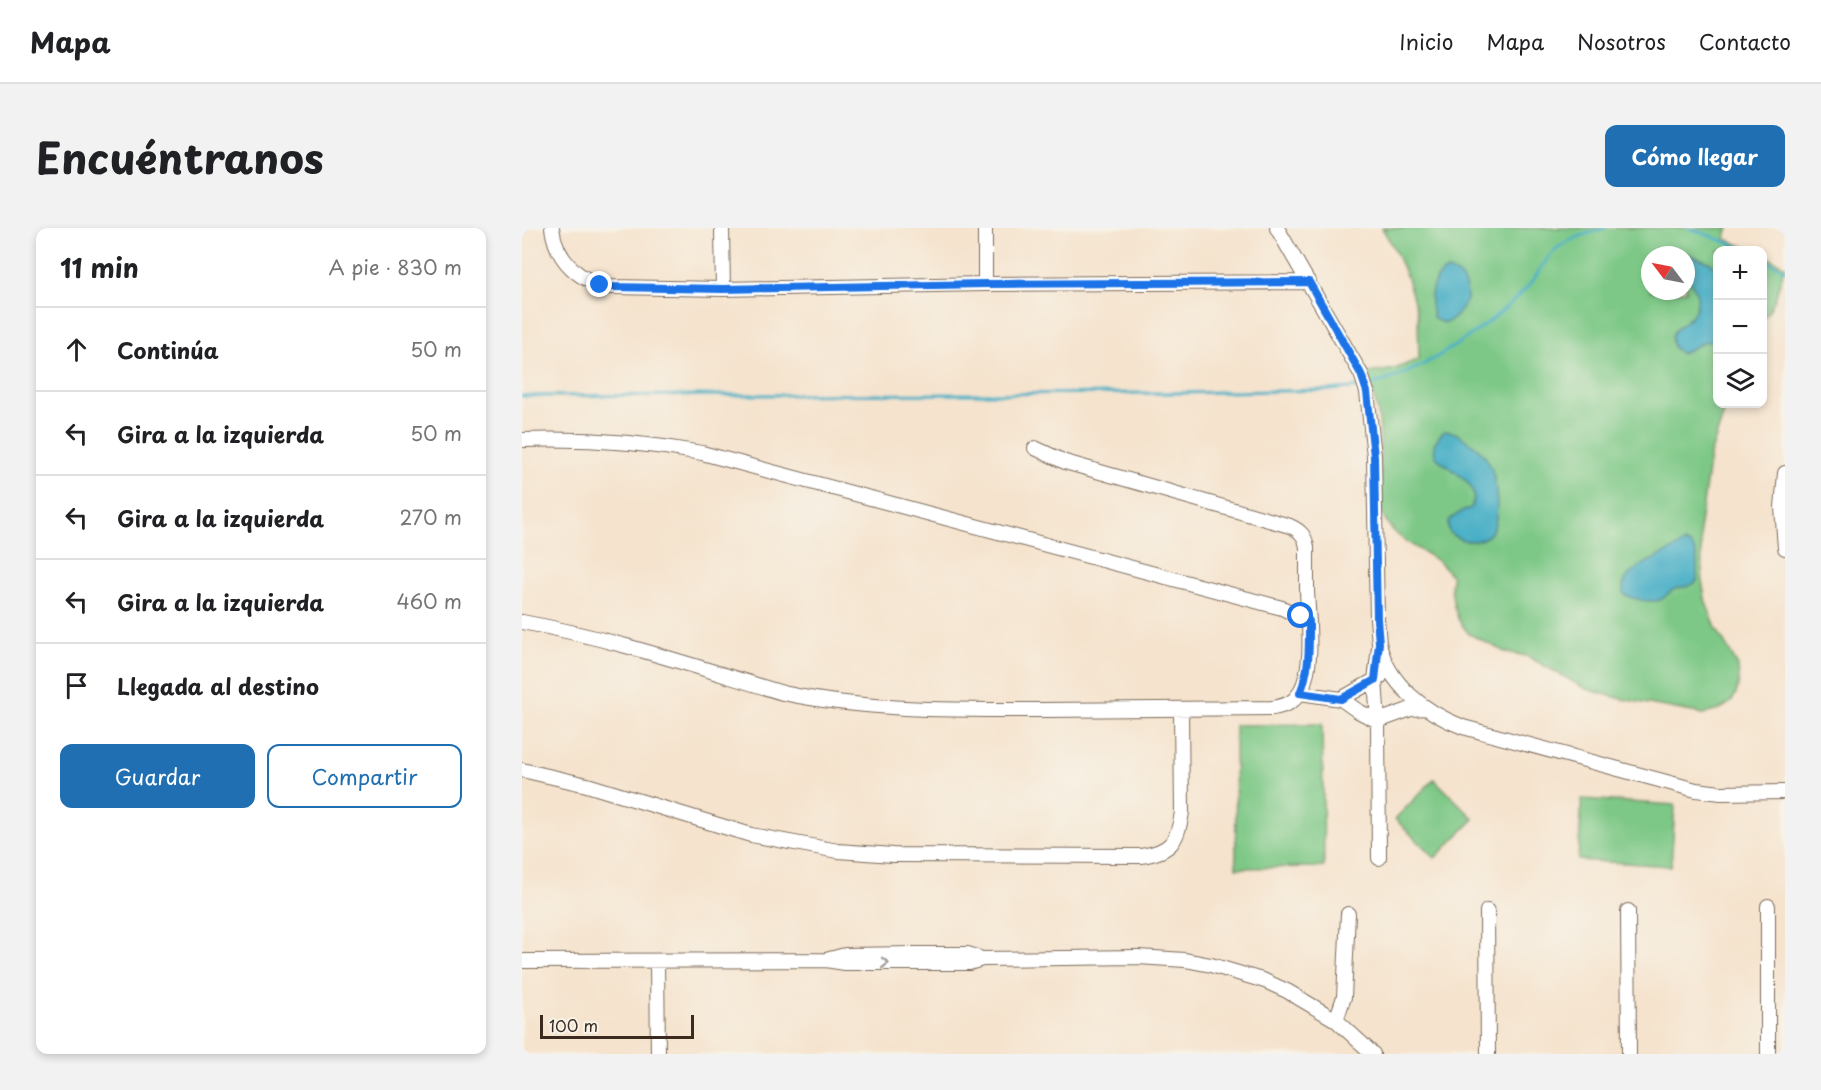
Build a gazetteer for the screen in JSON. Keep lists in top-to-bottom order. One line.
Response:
{"scale_bar":"100 m","north":"top left","page":{"header":"Mapa","nav":["Inicio","Mapa","Nosotros","Contacto"],"title":"Encuéntranos","buttons":["Cómo llegar",["Guardar","Compartir"]],"heading":["11 min","A pie · 830 m"],"map_buttons":["+","−"],"list":[["Continúa","50 m"],["Gira a la izquierda","50 m"],["Gira a la izquierda","270 m"],["Gira a la izquierda","460 m"],"Llegada al destino"],"scale":"100 m"}}
